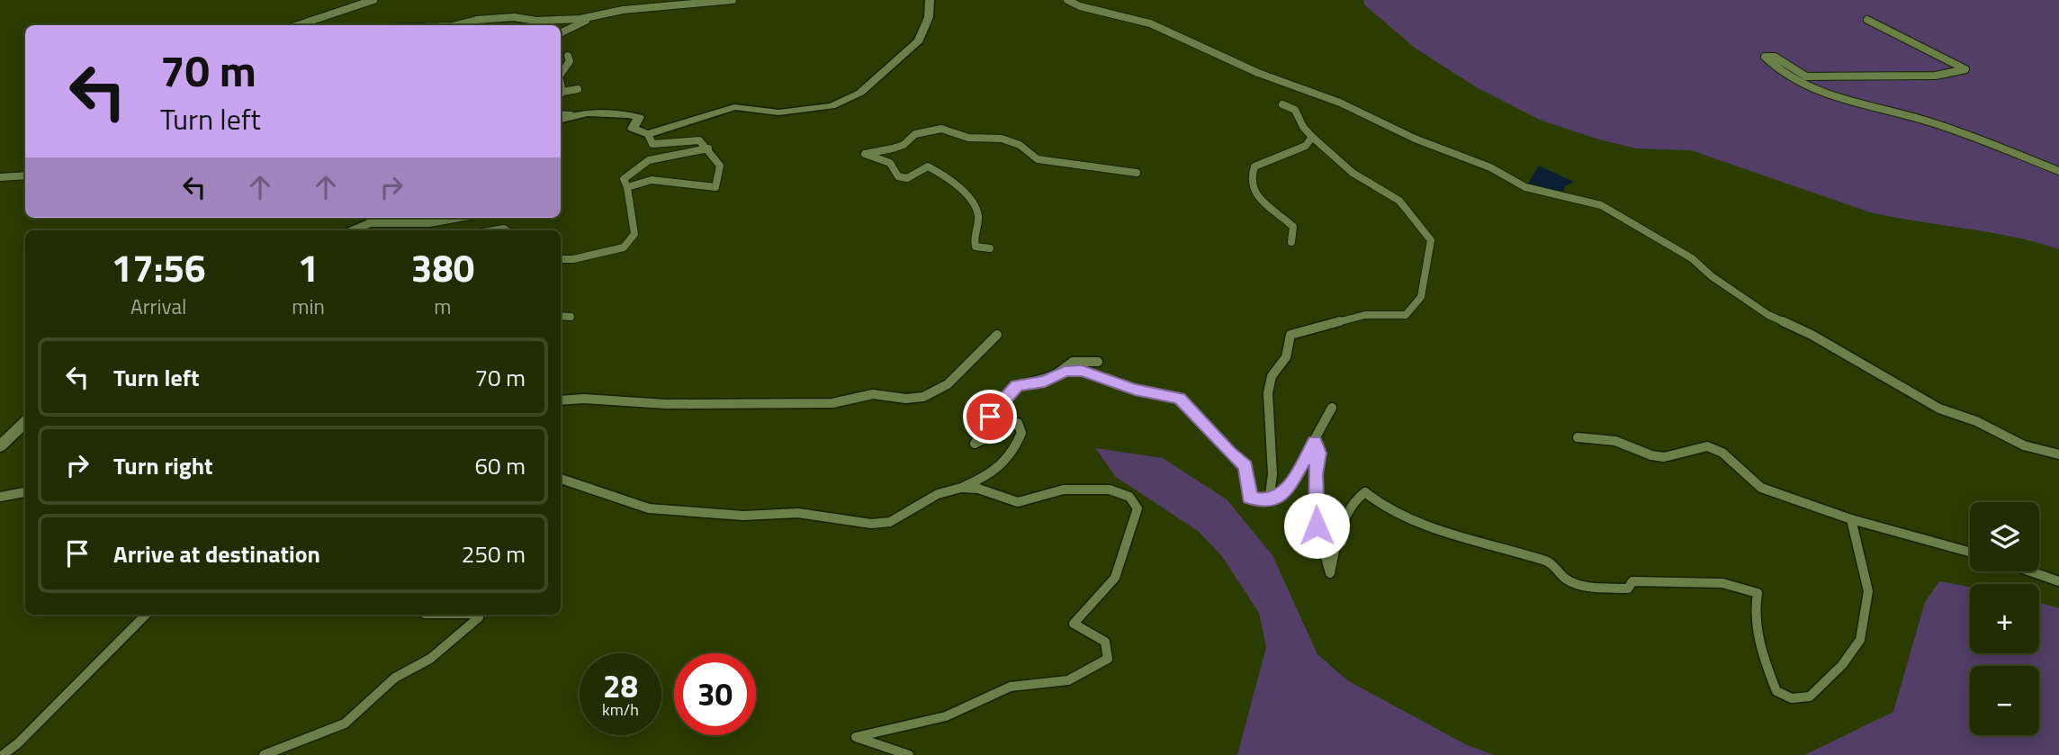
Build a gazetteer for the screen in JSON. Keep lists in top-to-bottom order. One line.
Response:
{"page":{"turn":["70 m","Turn left"],"eta":["17:56","Arrival","1","min","380","m"],"list":[{"name":"Turn left","value":"70 m"},{"name":"Turn right","value":"60 m"},{"name":"Arrive at destination","value":"250 m"}],"map_buttons":["+","−"],"speed":"28 km/h","limit":"30"}}
